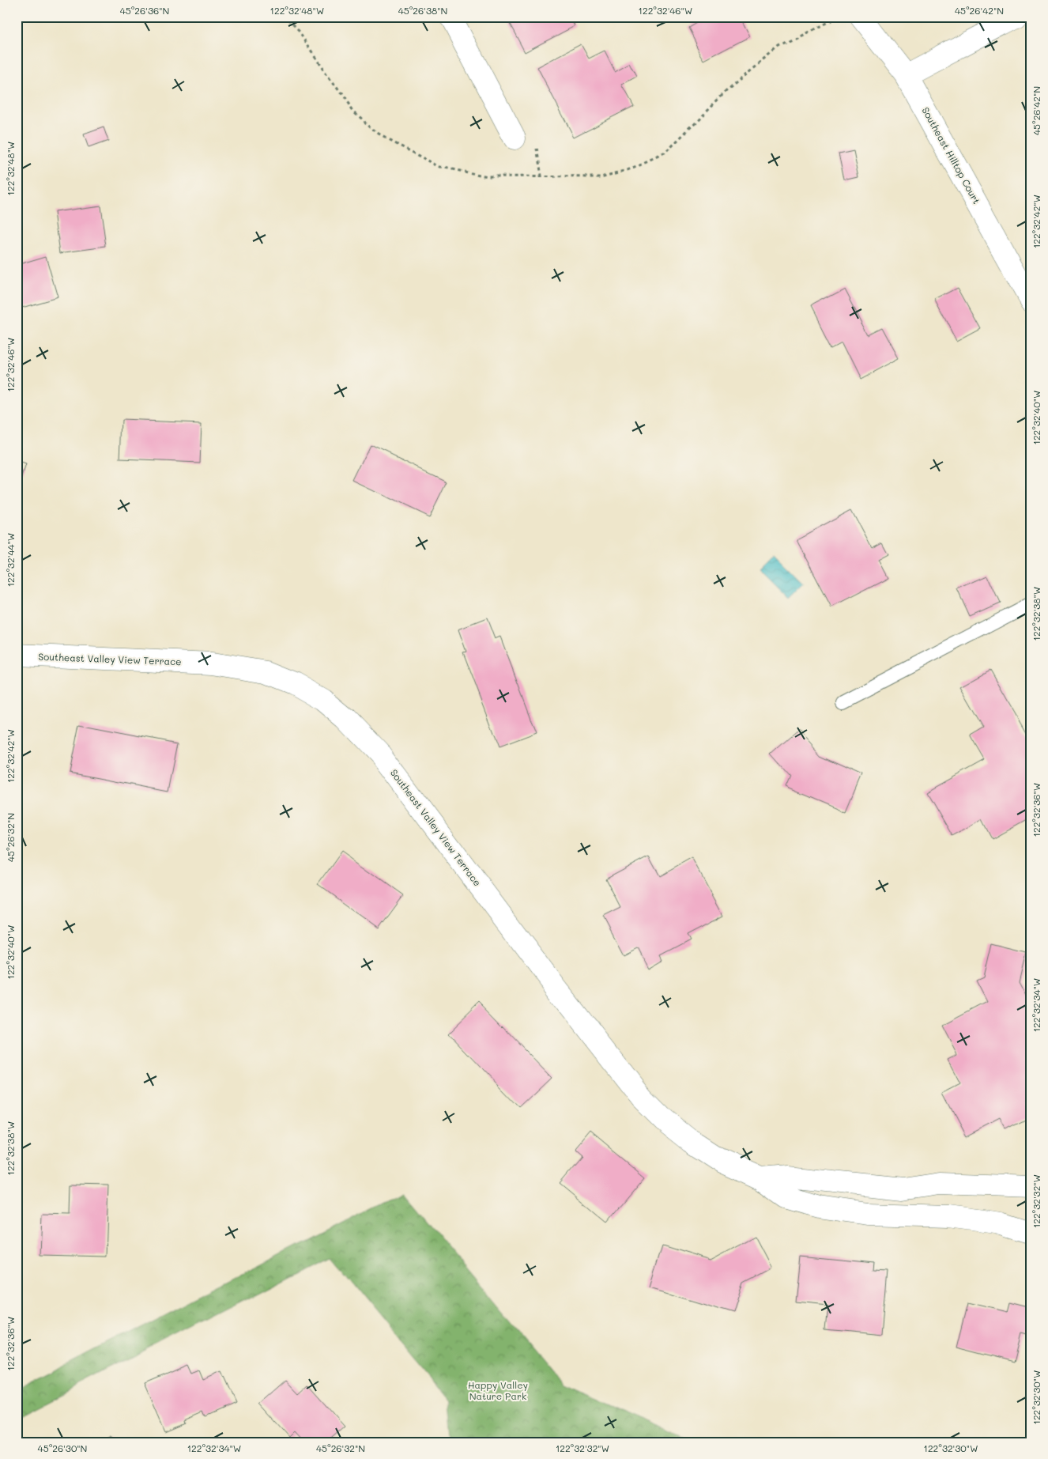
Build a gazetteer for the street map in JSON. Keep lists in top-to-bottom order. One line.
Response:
{"streets":{"street":["Southeast Hilltop Court","Southeast Valley View Terrace"]},"parks":["Happy Valley Nature Park"],"coordinates":["45°26'36\"N","122°32'48\"W","45°26'38\"N","122°32'46\"W","45°26'42\"N","122°32'42\"W","122°32'40\"W","122°32'44\"W","122°32'38\"W","122°32'36\"W","45°26'32\"N","122°32'34\"W","122°32'32\"W","122°32'30\"W","45°26'30\"N"]}
